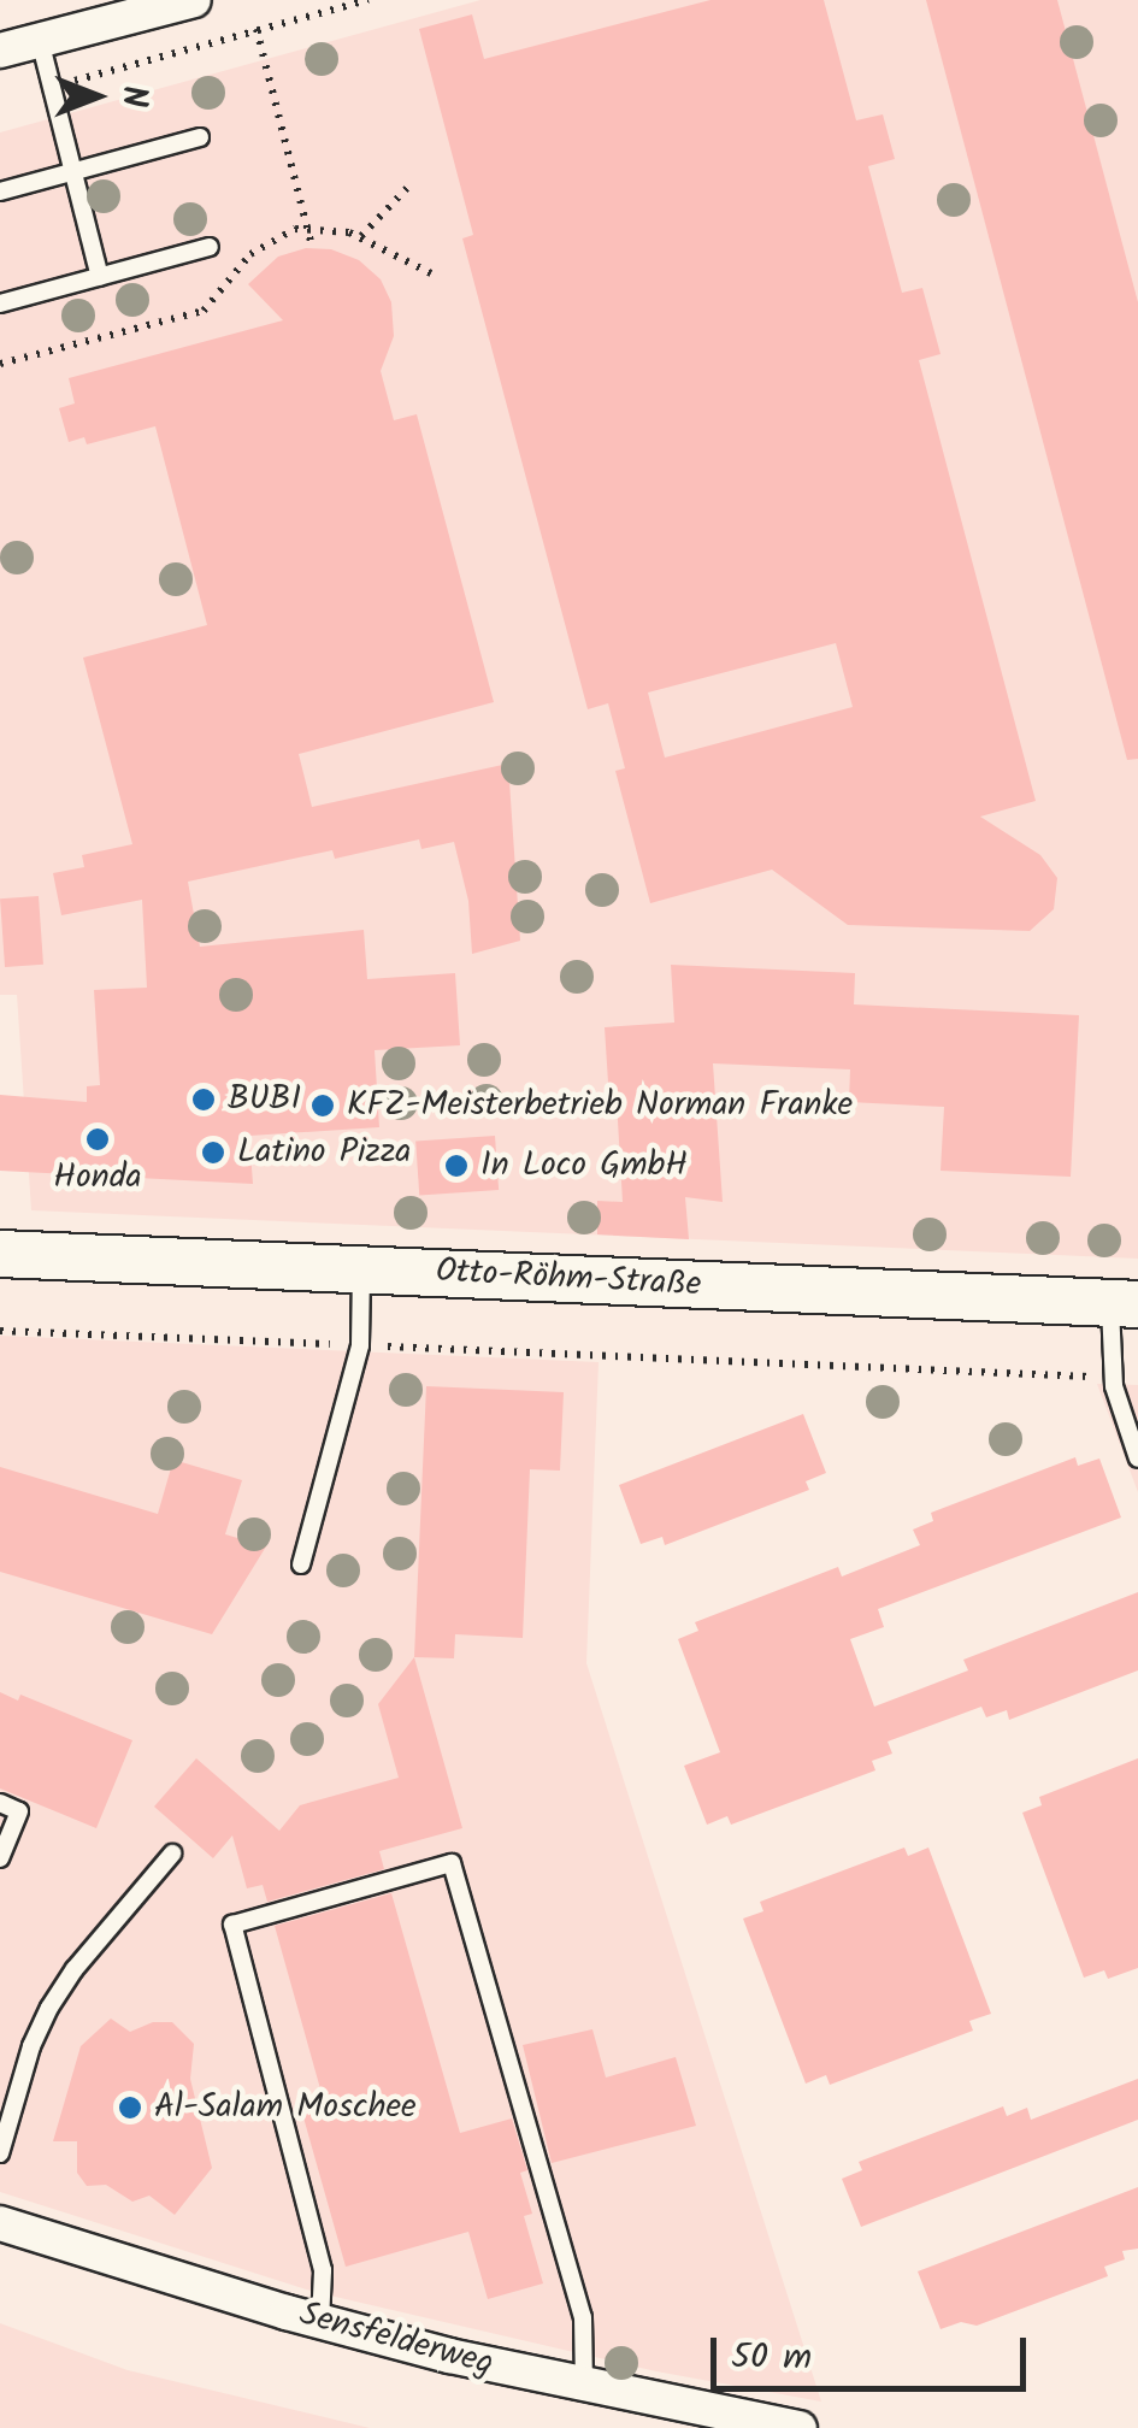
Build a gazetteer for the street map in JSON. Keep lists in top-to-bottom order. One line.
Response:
{"streets":{"street":["Otto-Röhm-Straße","Sensfelderweg"]},"places":["BUBI","KFZ-Meisterbetrieb Norman Franke","Honda","Latino Pizza","In Loco GmbH","Al-Salam Moschee"],"scale_bar":"50 m","north":"right"}
